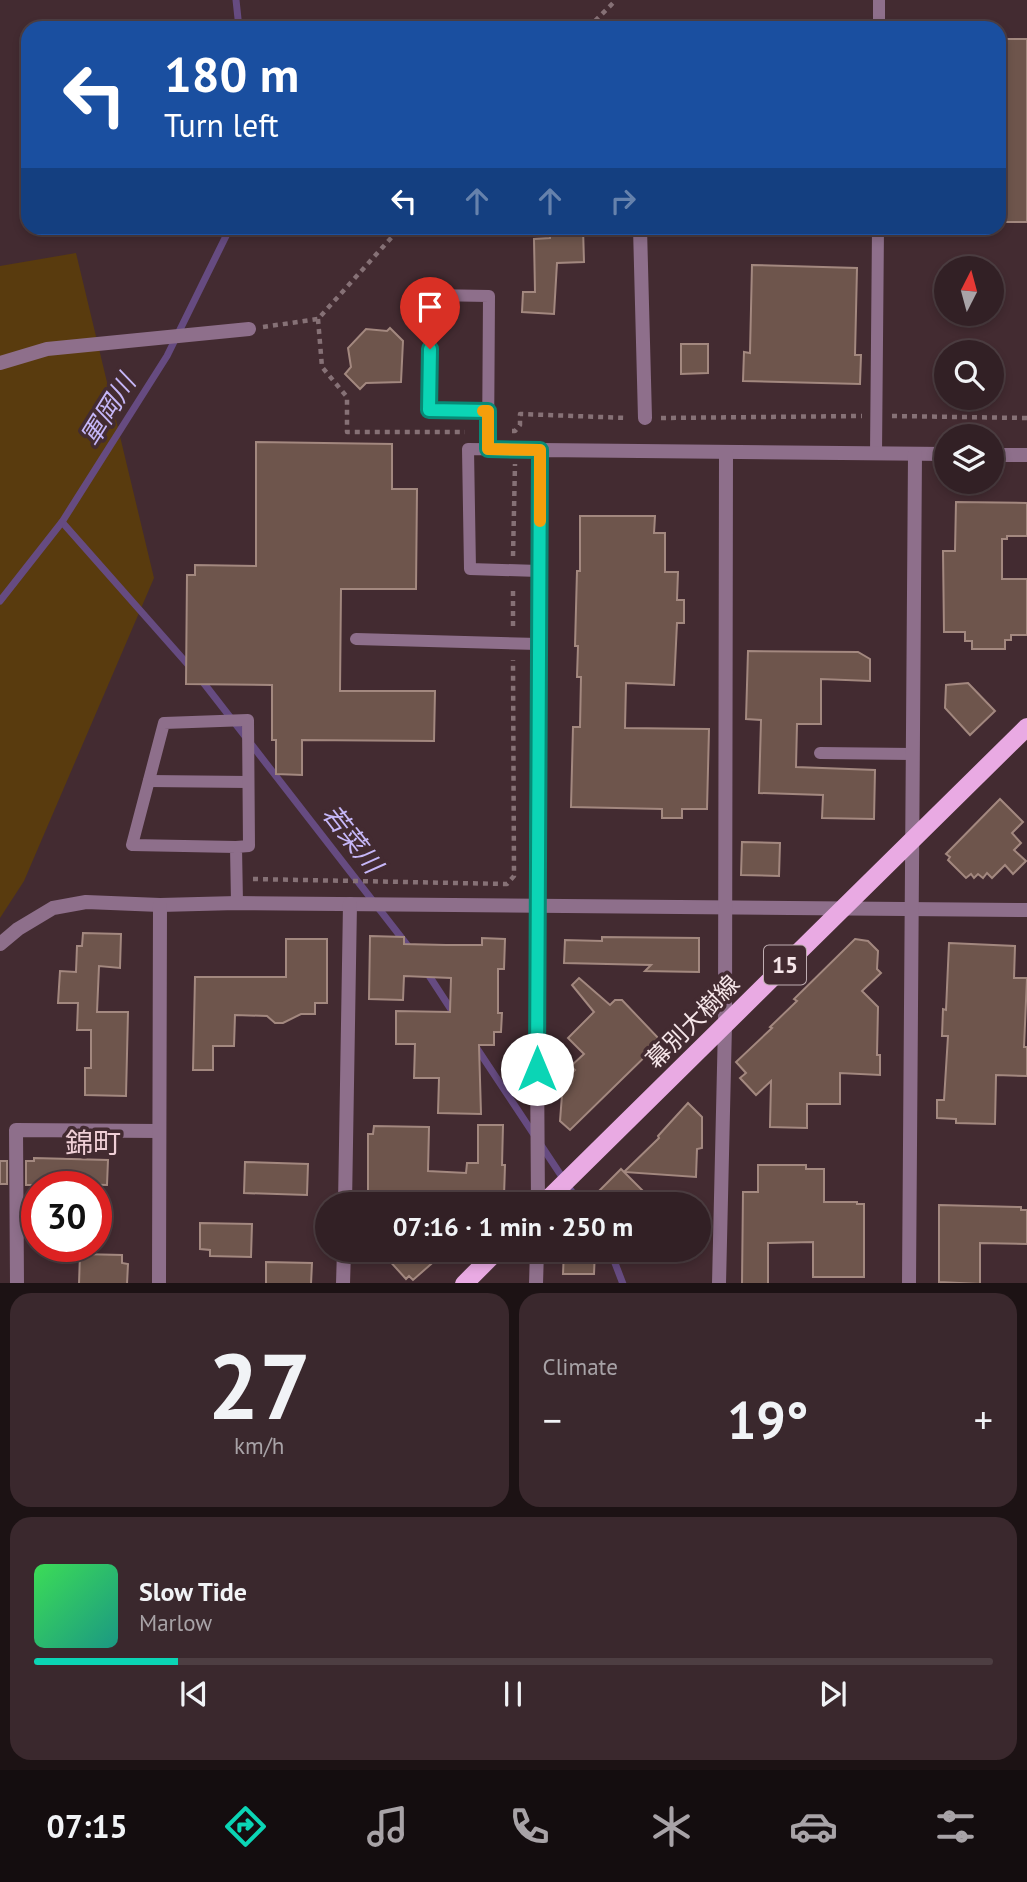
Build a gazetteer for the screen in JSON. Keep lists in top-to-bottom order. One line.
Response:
{"streets":{"main road":["15","幕別大樹線"]},"districts":["錦町"],"water":["軍岡川","若菜川"],"north":"top","page":{"turn":["180 m","Turn left"],"limit":"30","trip":"07:16 · 1 min · 250 m","tile":[["27","km/h"],"Climate"],"heat":["−","19°","+"],"song":["Slow Tide","Marlow"],"tabs":"07:15"}}
